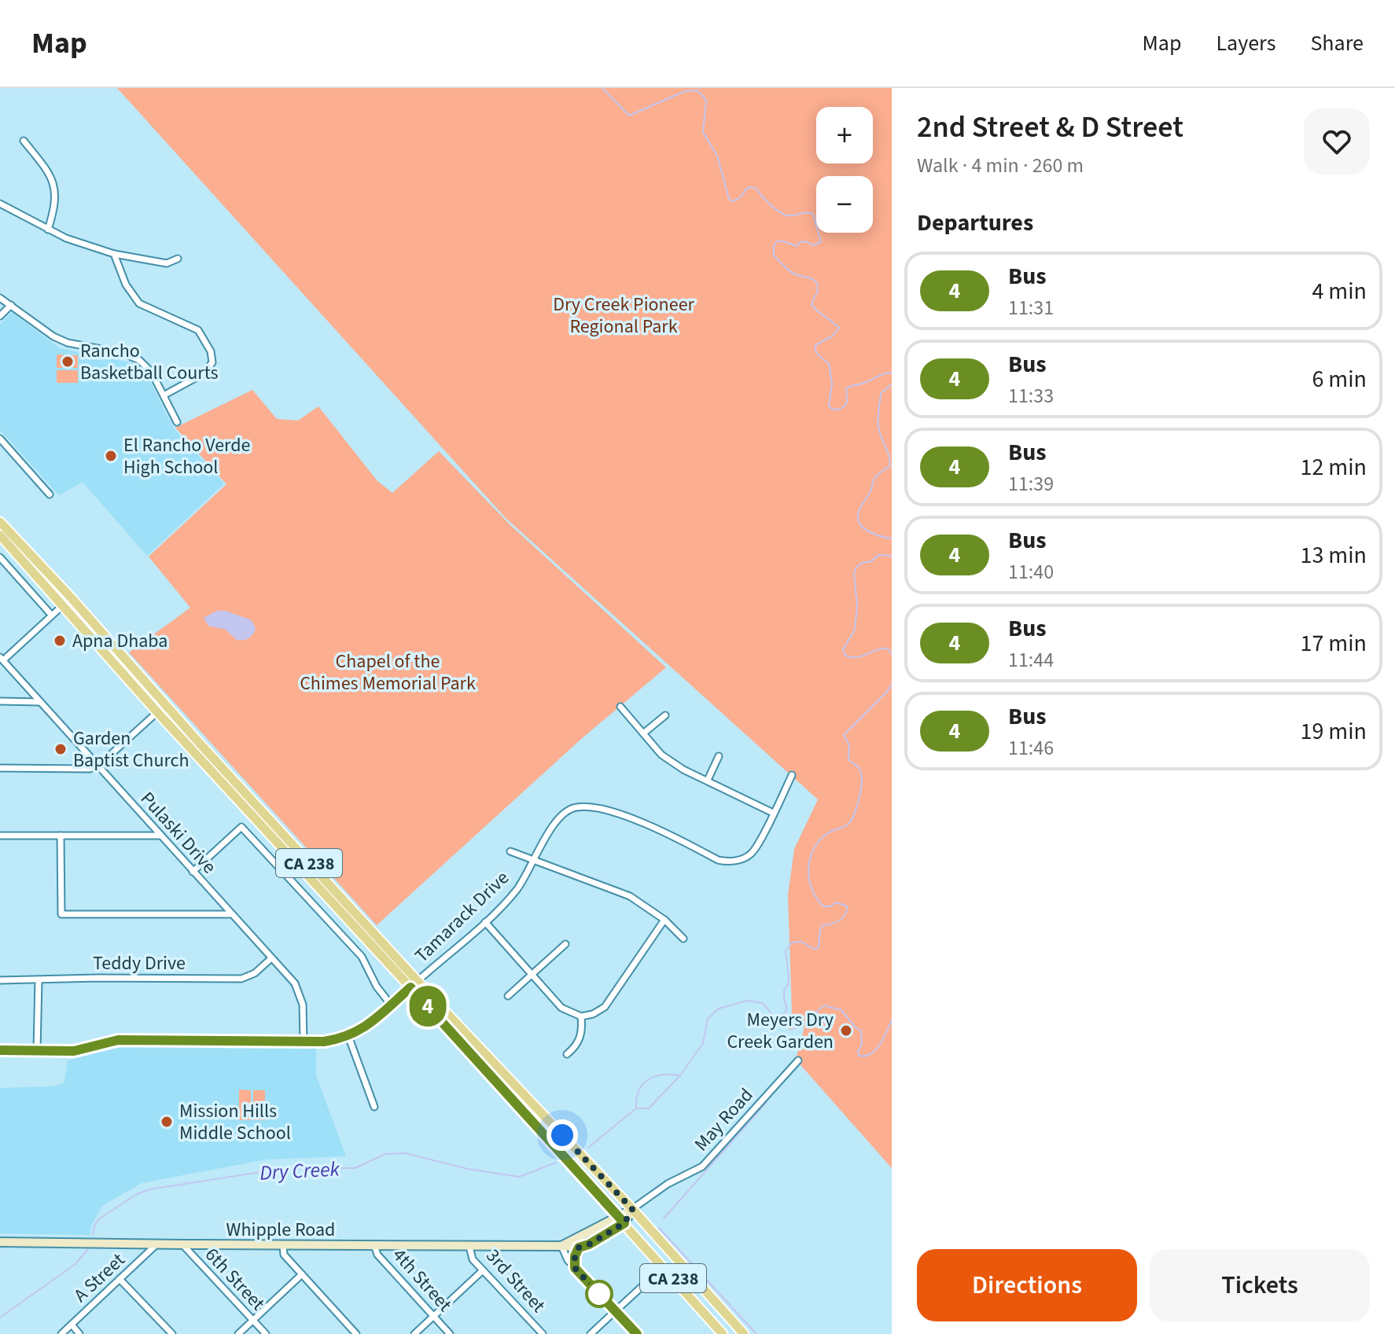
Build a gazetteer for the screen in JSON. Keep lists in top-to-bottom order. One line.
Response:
{"streets":{"main road":["CA 238","Whipple Road"],"street":["Pulaski Drive","Tamarack Drive","Teddy Drive","May Road","A Street","6th Street","4th Street","3rd Street"]},"crossings":[["Pulaski Drive","Tamarack Drive"],["Pulaski Drive","Teddy Drive"],["CA 238","Tamarack Drive"],["CA 238","May Road"],["CA 238","Whipple Road"],["Whipple Road","A Street"],["Whipple Road","6th Street"],["Whipple Road","4th Street"],["Whipple Road","3rd Street"]],"water":["Dry Creek"],"parks":["Dry Creek Pioneer Regional Park","Chapel of the Chimes Memorial Park"],"places":["Rancho Basketball Courts","El Rancho Verde High School","Apna Dhaba","Garden Baptist Church","Meyers Dry Creek Garden","Mission Hills Middle School"],"lines":["bus line 4"],"page":{"header":"Map","nav":["Map","Layers","Share"],"on_map":"4","heading":[["2nd Street & D Street","Walk · 4 min · 260 m"],"Departures"],"map_buttons":["+","−"],"list":[{"mark":"4","name":"Bus","note":"11:31","value":"4 min"},{"mark":"4","name":"Bus","note":"11:33","value":"6 min"},{"mark":"4","name":"Bus","note":"11:39","value":"12 min"},{"mark":"4","name":"Bus","note":"11:40","value":"13 min"},{"mark":"4","name":"Bus","note":"11:44","value":"17 min"},{"mark":"4","name":"Bus","note":"11:46","value":"19 min"}],"buttons":["Directions","Tickets"]}}
